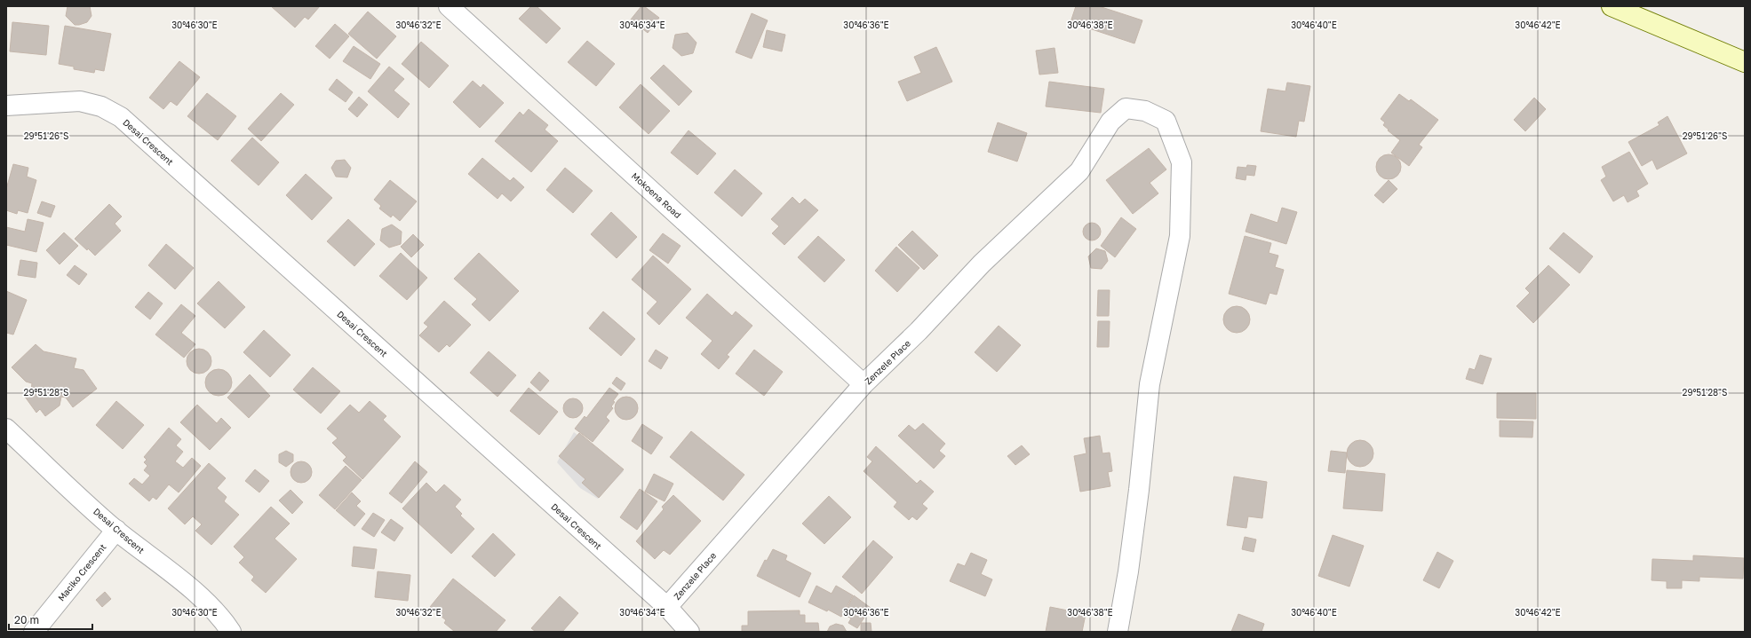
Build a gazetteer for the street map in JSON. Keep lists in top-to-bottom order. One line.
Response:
{"streets":{"street":["Desai Crescent","Mokoena Road","Zenzele Place","Maciko Crescent"]},"crossings":[["Desai Crescent","Zenzele Place"],["Desai Crescent","Maciko Crescent"],["Mokoena Road","Zenzele Place"]],"scale_bar":"20 m","coordinates":["30°46'30\"E","30°46'32\"E","30°46'34\"E","30°46'36\"E","30°46'38\"E","30°46'40\"E","30°46'42\"E","29°51'26\"S","29°51'28\"S"]}
